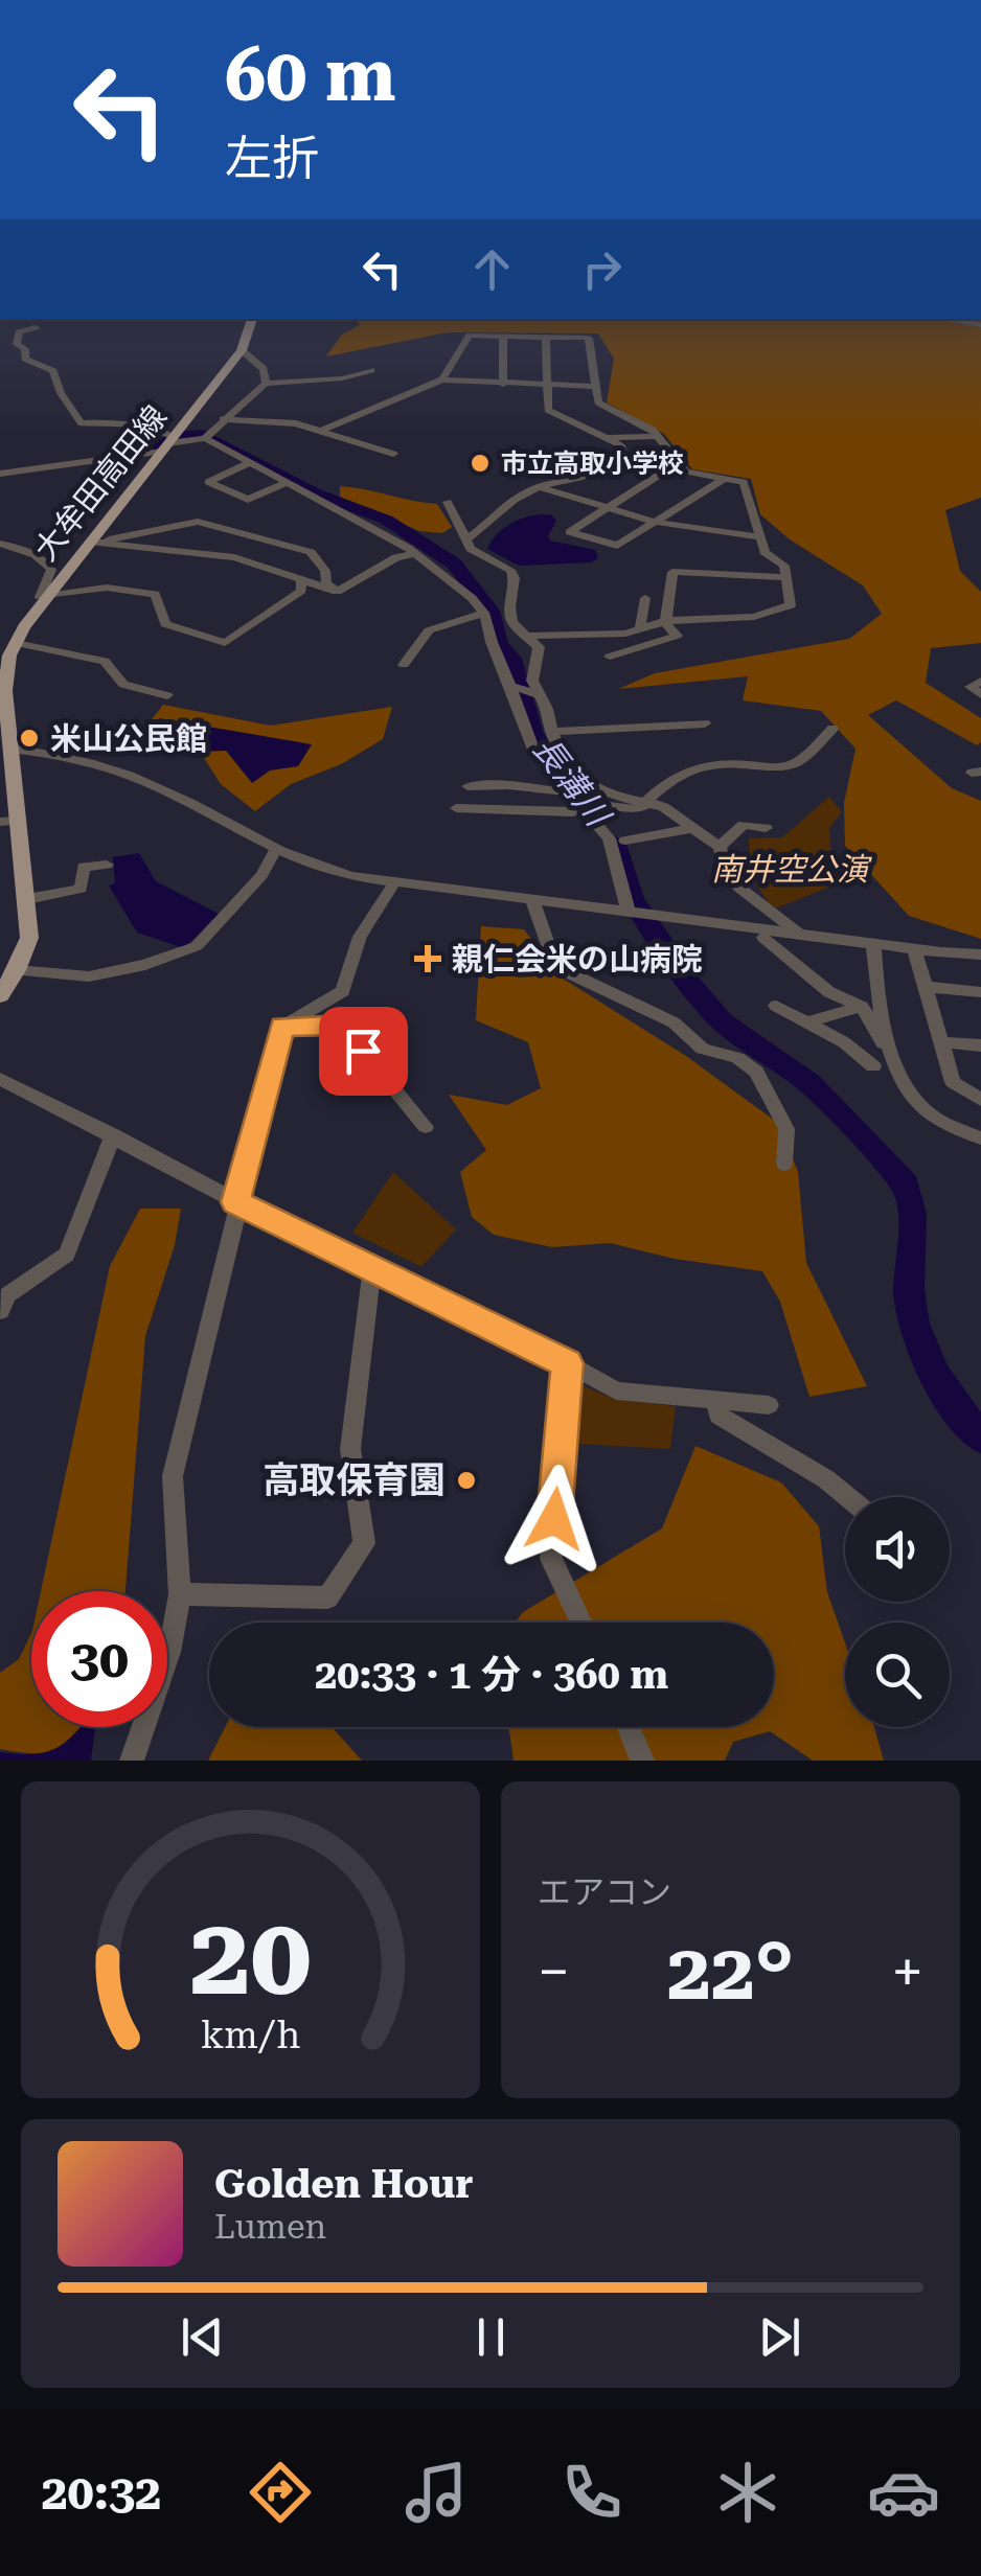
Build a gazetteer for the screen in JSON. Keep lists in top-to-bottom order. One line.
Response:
{"streets":{"main road":["大牟田高田線"]},"water":["長溝川"],"parks":["南井空公演"],"places":{"other":["市立高取小学校","米山公民館","高取保育園"],"health":["親仁会米の山病院"]},"page":{"turn":["60 m","左折"],"limit":"30","trip":"20:33 · 1 分 · 360 m","tile":"エアコン","heat":["−","22°","+"],"song":["Golden Hour","Lumen"],"tabs":"20:32","gauge":["20","km/h"]}}
